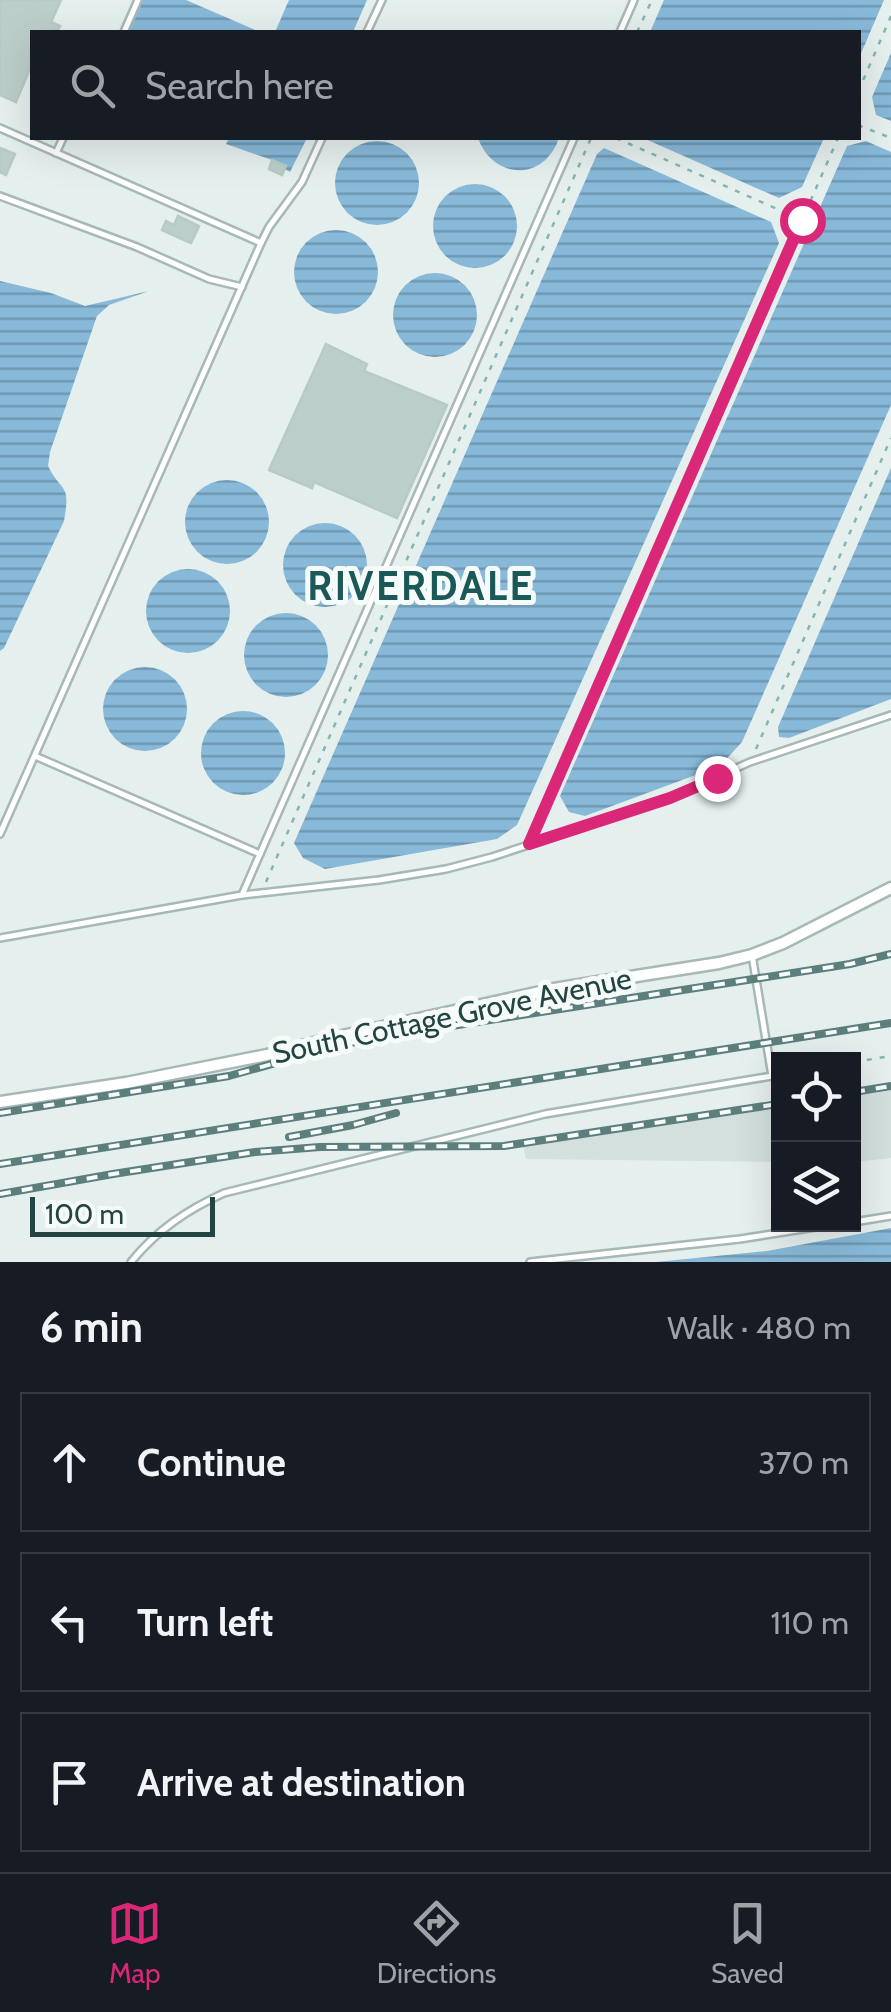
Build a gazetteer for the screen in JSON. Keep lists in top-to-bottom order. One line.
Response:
{"streets":{"street":["South Cottage Grove Avenue"]},"districts":["RIVERDALE"],"scale_bar":"100 m","page":{"search":"Search here","scale":"100 m","heading":["6 min","Walk · 480 m"],"list":[["Continue","370 m"],["Turn left","110 m"],"Arrive at destination"],"nav":["Map","Directions","Saved"]}}
